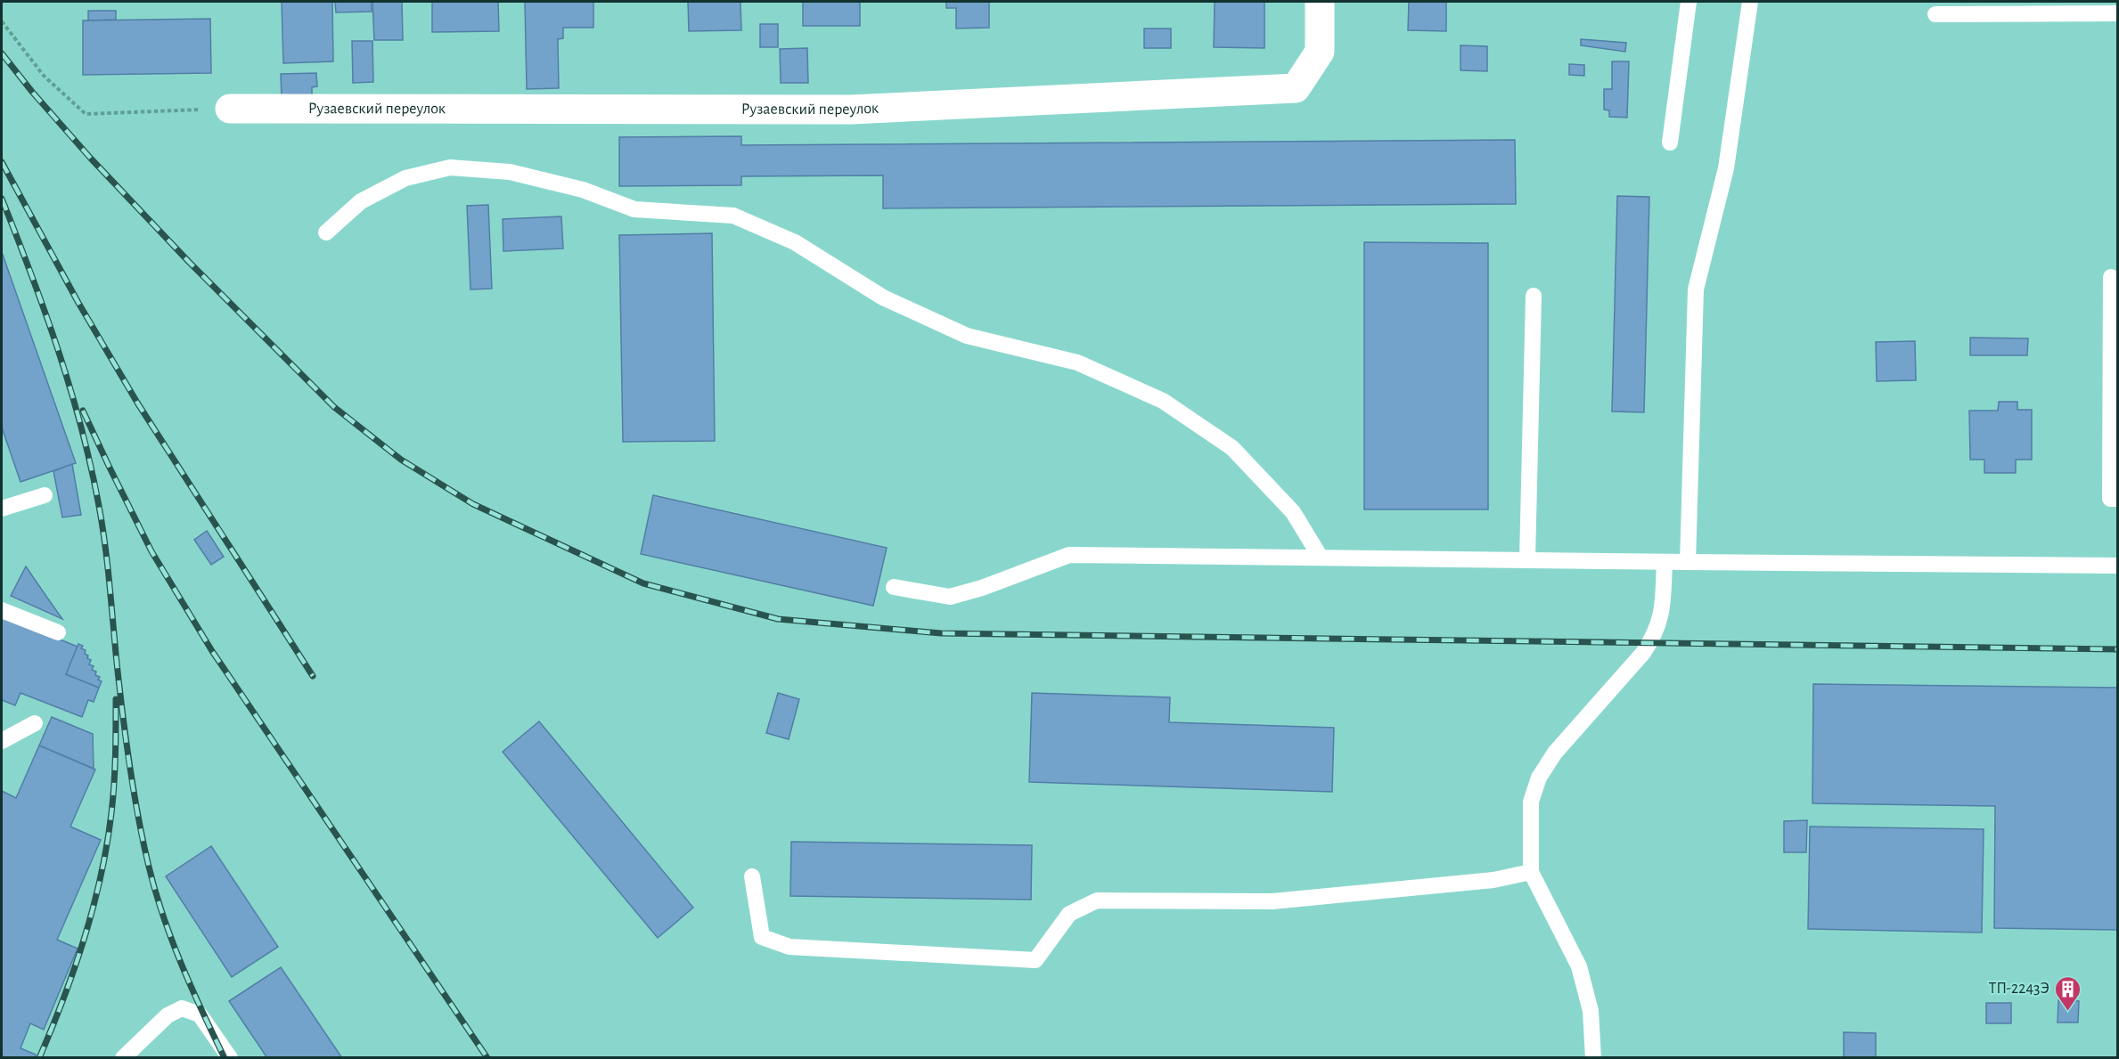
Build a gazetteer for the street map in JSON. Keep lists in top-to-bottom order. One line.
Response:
{"streets":{"street":["Рузаевский переулок"]},"places":{"building":["ТП-2243Э"]}}
